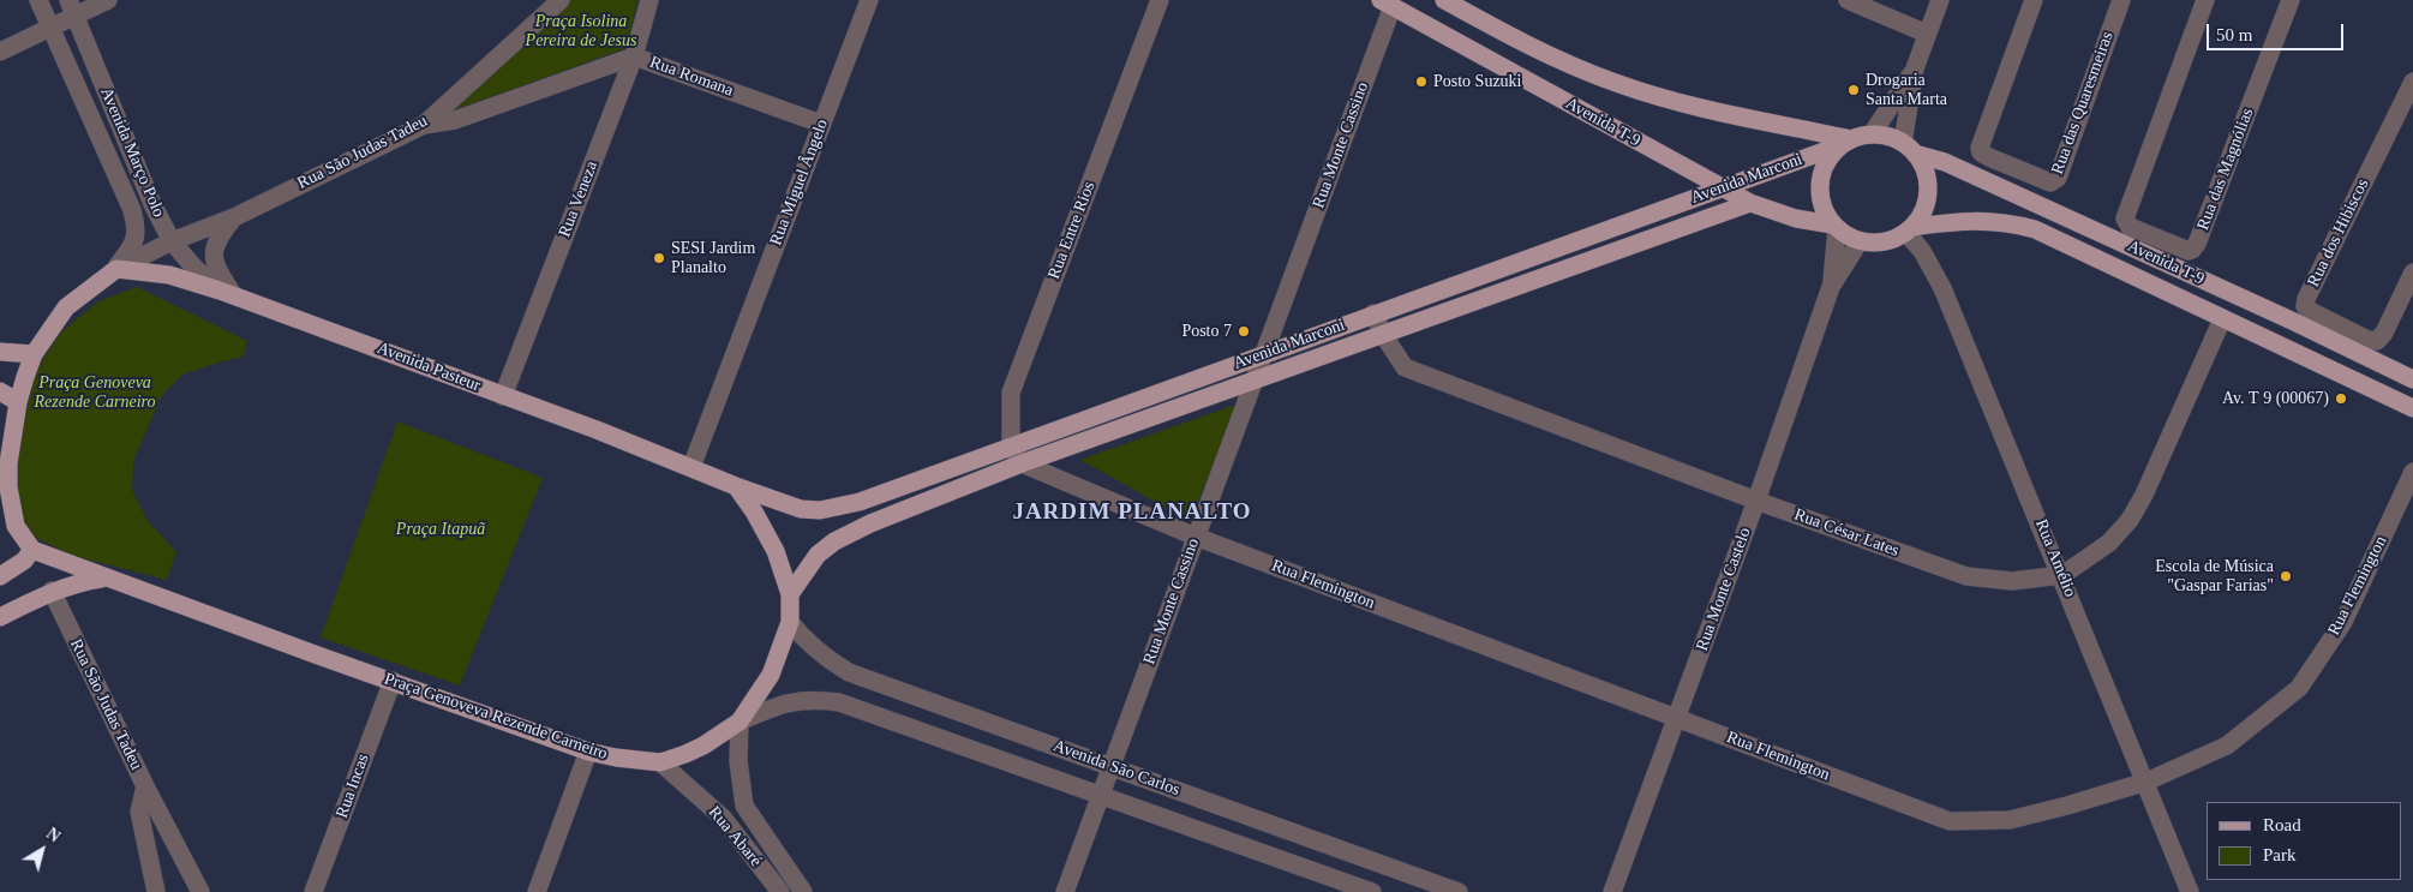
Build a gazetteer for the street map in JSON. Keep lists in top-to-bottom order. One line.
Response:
{"streets":{"main road":["Avenida T-9","Rua São Judas Tadeu","Avenida Marconi","Avenida Pasteur","Praça Genoveva Rezende Carneiro"],"street":["Rua Romana","Rua das Quaresmeiras","Rua Monte Cassino","Avenida Março Polo","Rua das Magnólias","Rua Miguel Ângelo","Rua Veneza","Rua Entre Rios","Rua dos Hibiscos","Rua César Lates","Rua Amélio","Rua Flemington","Rua Monte Castelo","Avenida São Carlos","Rua Incas","Rua Abaré"]},"crossings":[["Rua Romana","Rua São Judas Tadeu"],["Rua Romana","Rua Miguel Ângelo"],["Rua Romana","Rua Veneza"],["Avenida T-9","Rua Monte Cassino"],["Avenida T-9","Avenida Marconi"],["Avenida T-9","Rua César Lates"],["Avenida T-9","Rua Amélio"],["Avenida T-9","Rua Monte Castelo"],["Rua Monte Cassino","Avenida Marconi"],["Rua Monte Cassino","Rua Flemington"],["Rua Monte Cassino","Avenida São Carlos"],["Avenida Março Polo","Rua São Judas Tadeu"],["Avenida Março Polo","Avenida Pasteur"],["Rua São Judas Tadeu","Avenida Pasteur"],["Avenida Marconi","Rua Entre Rios"],["Avenida Marconi","Avenida Pasteur"],["Avenida Marconi","Rua César Lates"],["Avenida Marconi","Rua Amélio"],["Avenida Marconi","Rua Flemington"],["Avenida Marconi","Rua Monte Castelo"],["Avenida Marconi","Praça Genoveva Rezende Carneiro"],["Rua Miguel Ângelo","Avenida Pasteur"],["Rua Veneza","Avenida Pasteur"],["Avenida Pasteur","Praça Genoveva Rezende Carneiro"],["Rua César Lates","Rua Amélio"],["Rua César Lates","Rua Monte Castelo"],["Rua Amélio","Rua Flemington"],["Rua Amélio","Rua Monte Castelo"],["Rua Flemington","Rua Monte Castelo"],["Praça Genoveva Rezende Carneiro","Avenida São Carlos"],["Praça Genoveva Rezende Carneiro","Rua Incas"],["Praça Genoveva Rezende Carneiro","Rua Abaré"]],"districts":["JARDIM PLANALTO"],"parks":["Praça Isolina Pereira de Jesus","Praça Genoveva Rezende Carneiro","Praça Itapuã"],"places":["Posto Suzuki","Drogaria Santa Marta","SESI Jardim Planalto","Posto 7","Av. T 9 (00067)","Escola de Música \"Gaspar Farias\""],"legend":["Road","Park"],"scale_bar":"50 m","north":"top right"}
